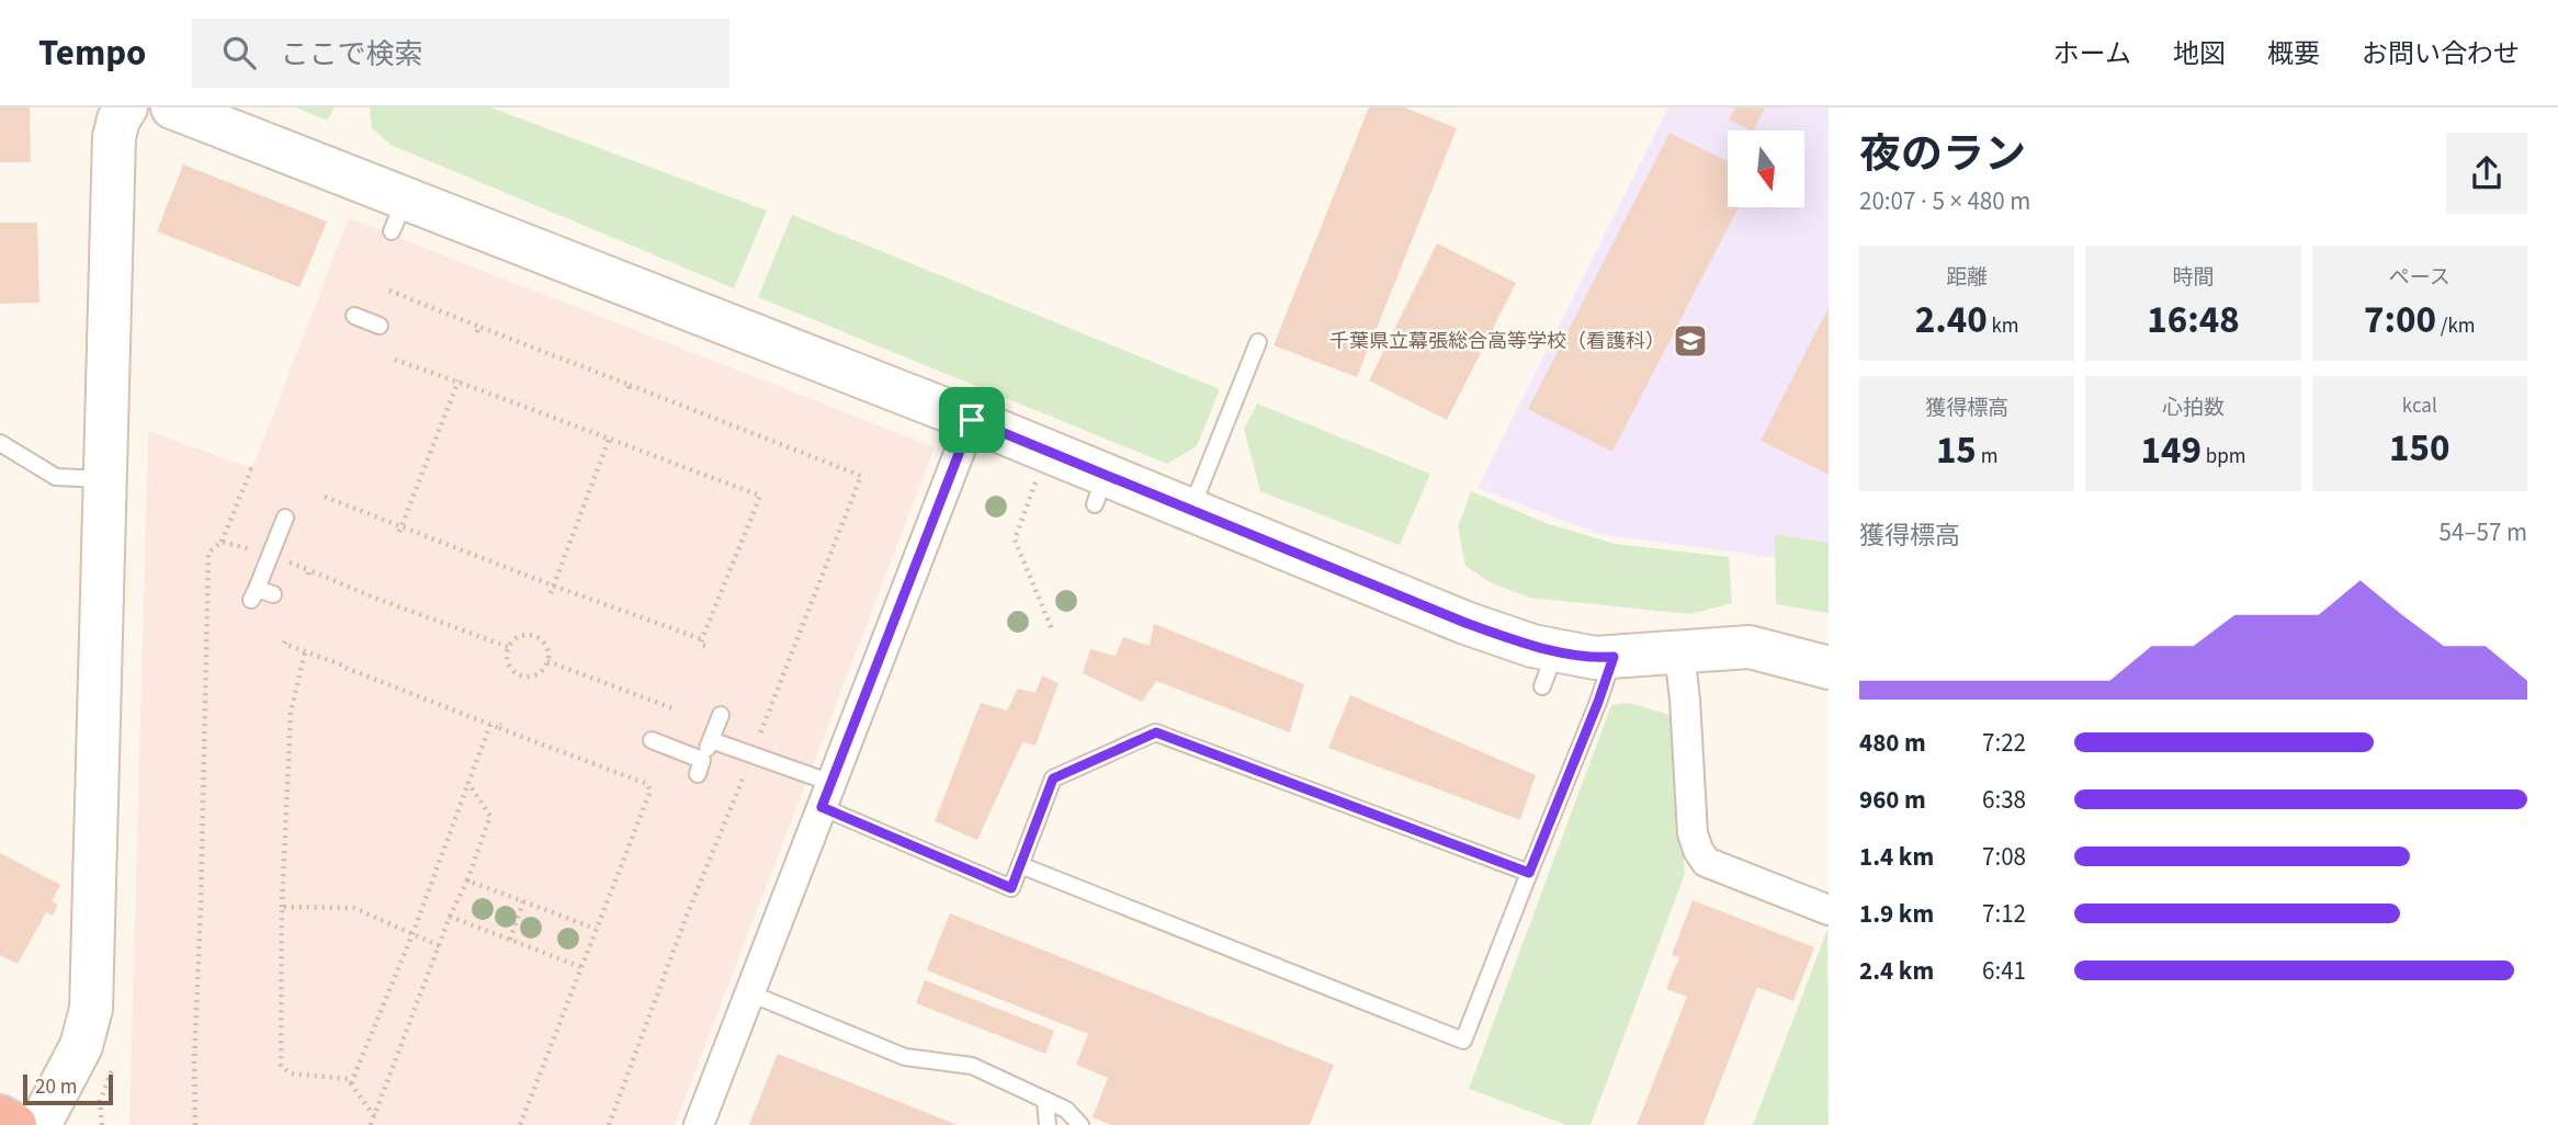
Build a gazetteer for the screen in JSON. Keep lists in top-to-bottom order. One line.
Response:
{"places":{"school or university":["千葉県立幕張総合高等学校（看護科）"]},"scale_bar":"20 m","north":"bottom","page":{"header":"Tempo","search":"ここで検索","nav":["ホーム","地図","概要","お問い合わせ"],"heading":["夜のラン","20:07 · 5 × 480 m"],"stats":[["距離","2.40 km"],["時間","16:48"],["ペース","7:00 /km"],["獲得標高","15 m"],["心拍数","149 bpm"],["kcal","150"]],"chart":["獲得標高","54–57 m"],"list":[{"name":"480 m","note":"7:22"},{"name":"960 m","note":"6:38"},{"name":"1.4 km","note":"7:08"},{"name":"1.9 km","note":"7:12"},{"name":"2.4 km","note":"6:41"}],"scale":"20 m"}}
